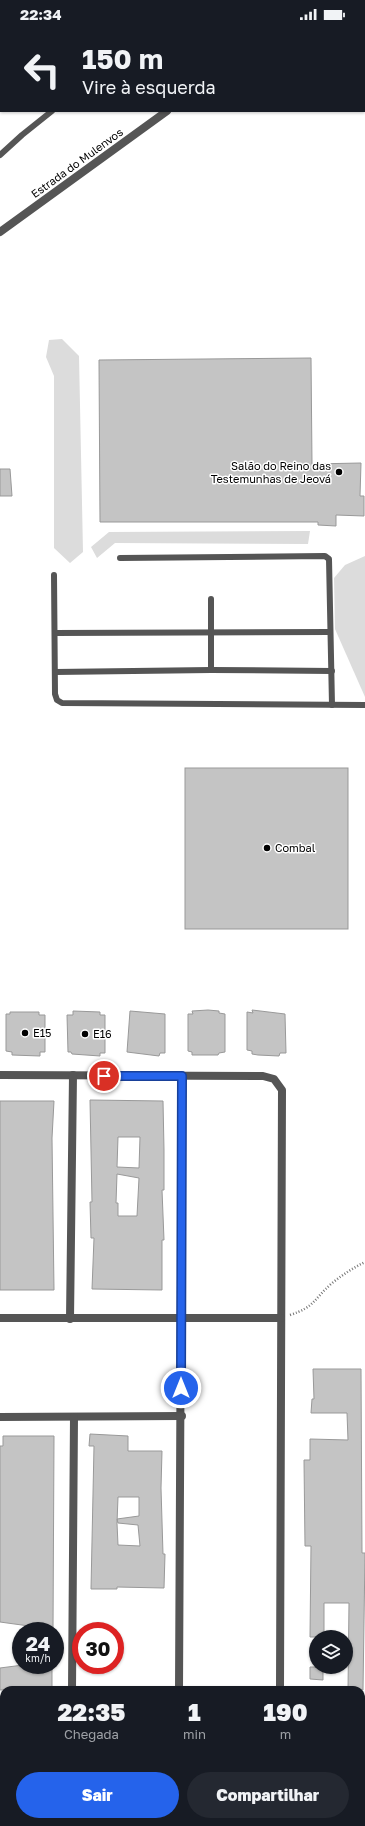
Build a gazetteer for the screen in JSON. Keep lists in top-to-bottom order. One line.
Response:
{"streets":{"street":["Estrada do Mulenvos"]},"places":["Salão do Reino das Testemunhas de Jeová","Combal","E15","E16"],"page":{"status":"22:34","turn":["150 m","Vire à esquerda"],"speed":"24 km/h","limit":"30","eta":["22:35","Chegada","1","min","190","m"],"buttons":["Sair","Compartilhar"]}}
